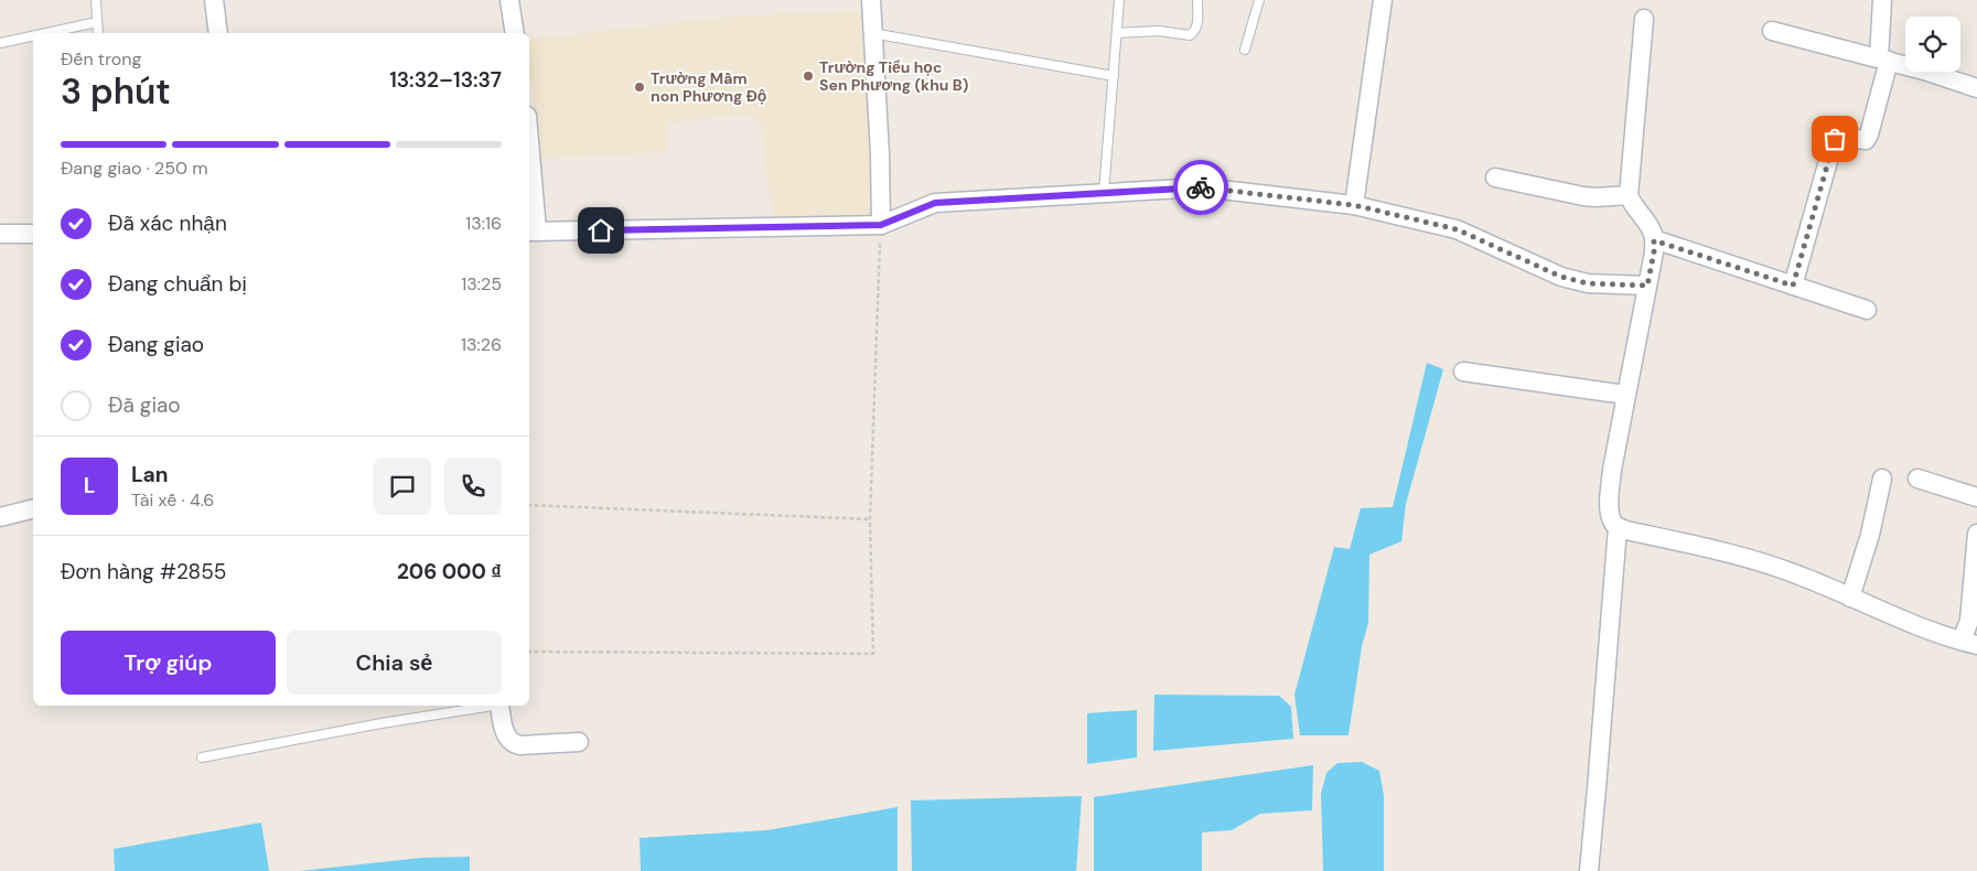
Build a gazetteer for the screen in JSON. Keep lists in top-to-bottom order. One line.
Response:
{"places":["Trường Tiểu học Sen Phương (khu B)","Trường Mầm non Phương Độ"],"page":{"heading":["3 phút","Đến trong","13:32–13:37"],"panel":["Lan","Tài xế · 4.6","Đơn hàng #2855","206 000 ₫"],"bar":"Đang giao · 250 m","list":[["Đã xác nhận","13:16"],["Đang chuẩn bị","13:25"],["Đang giao","13:26"],"Đã giao"],"round":"L","buttons":["Trợ giúp","Chia sẻ"]}}
